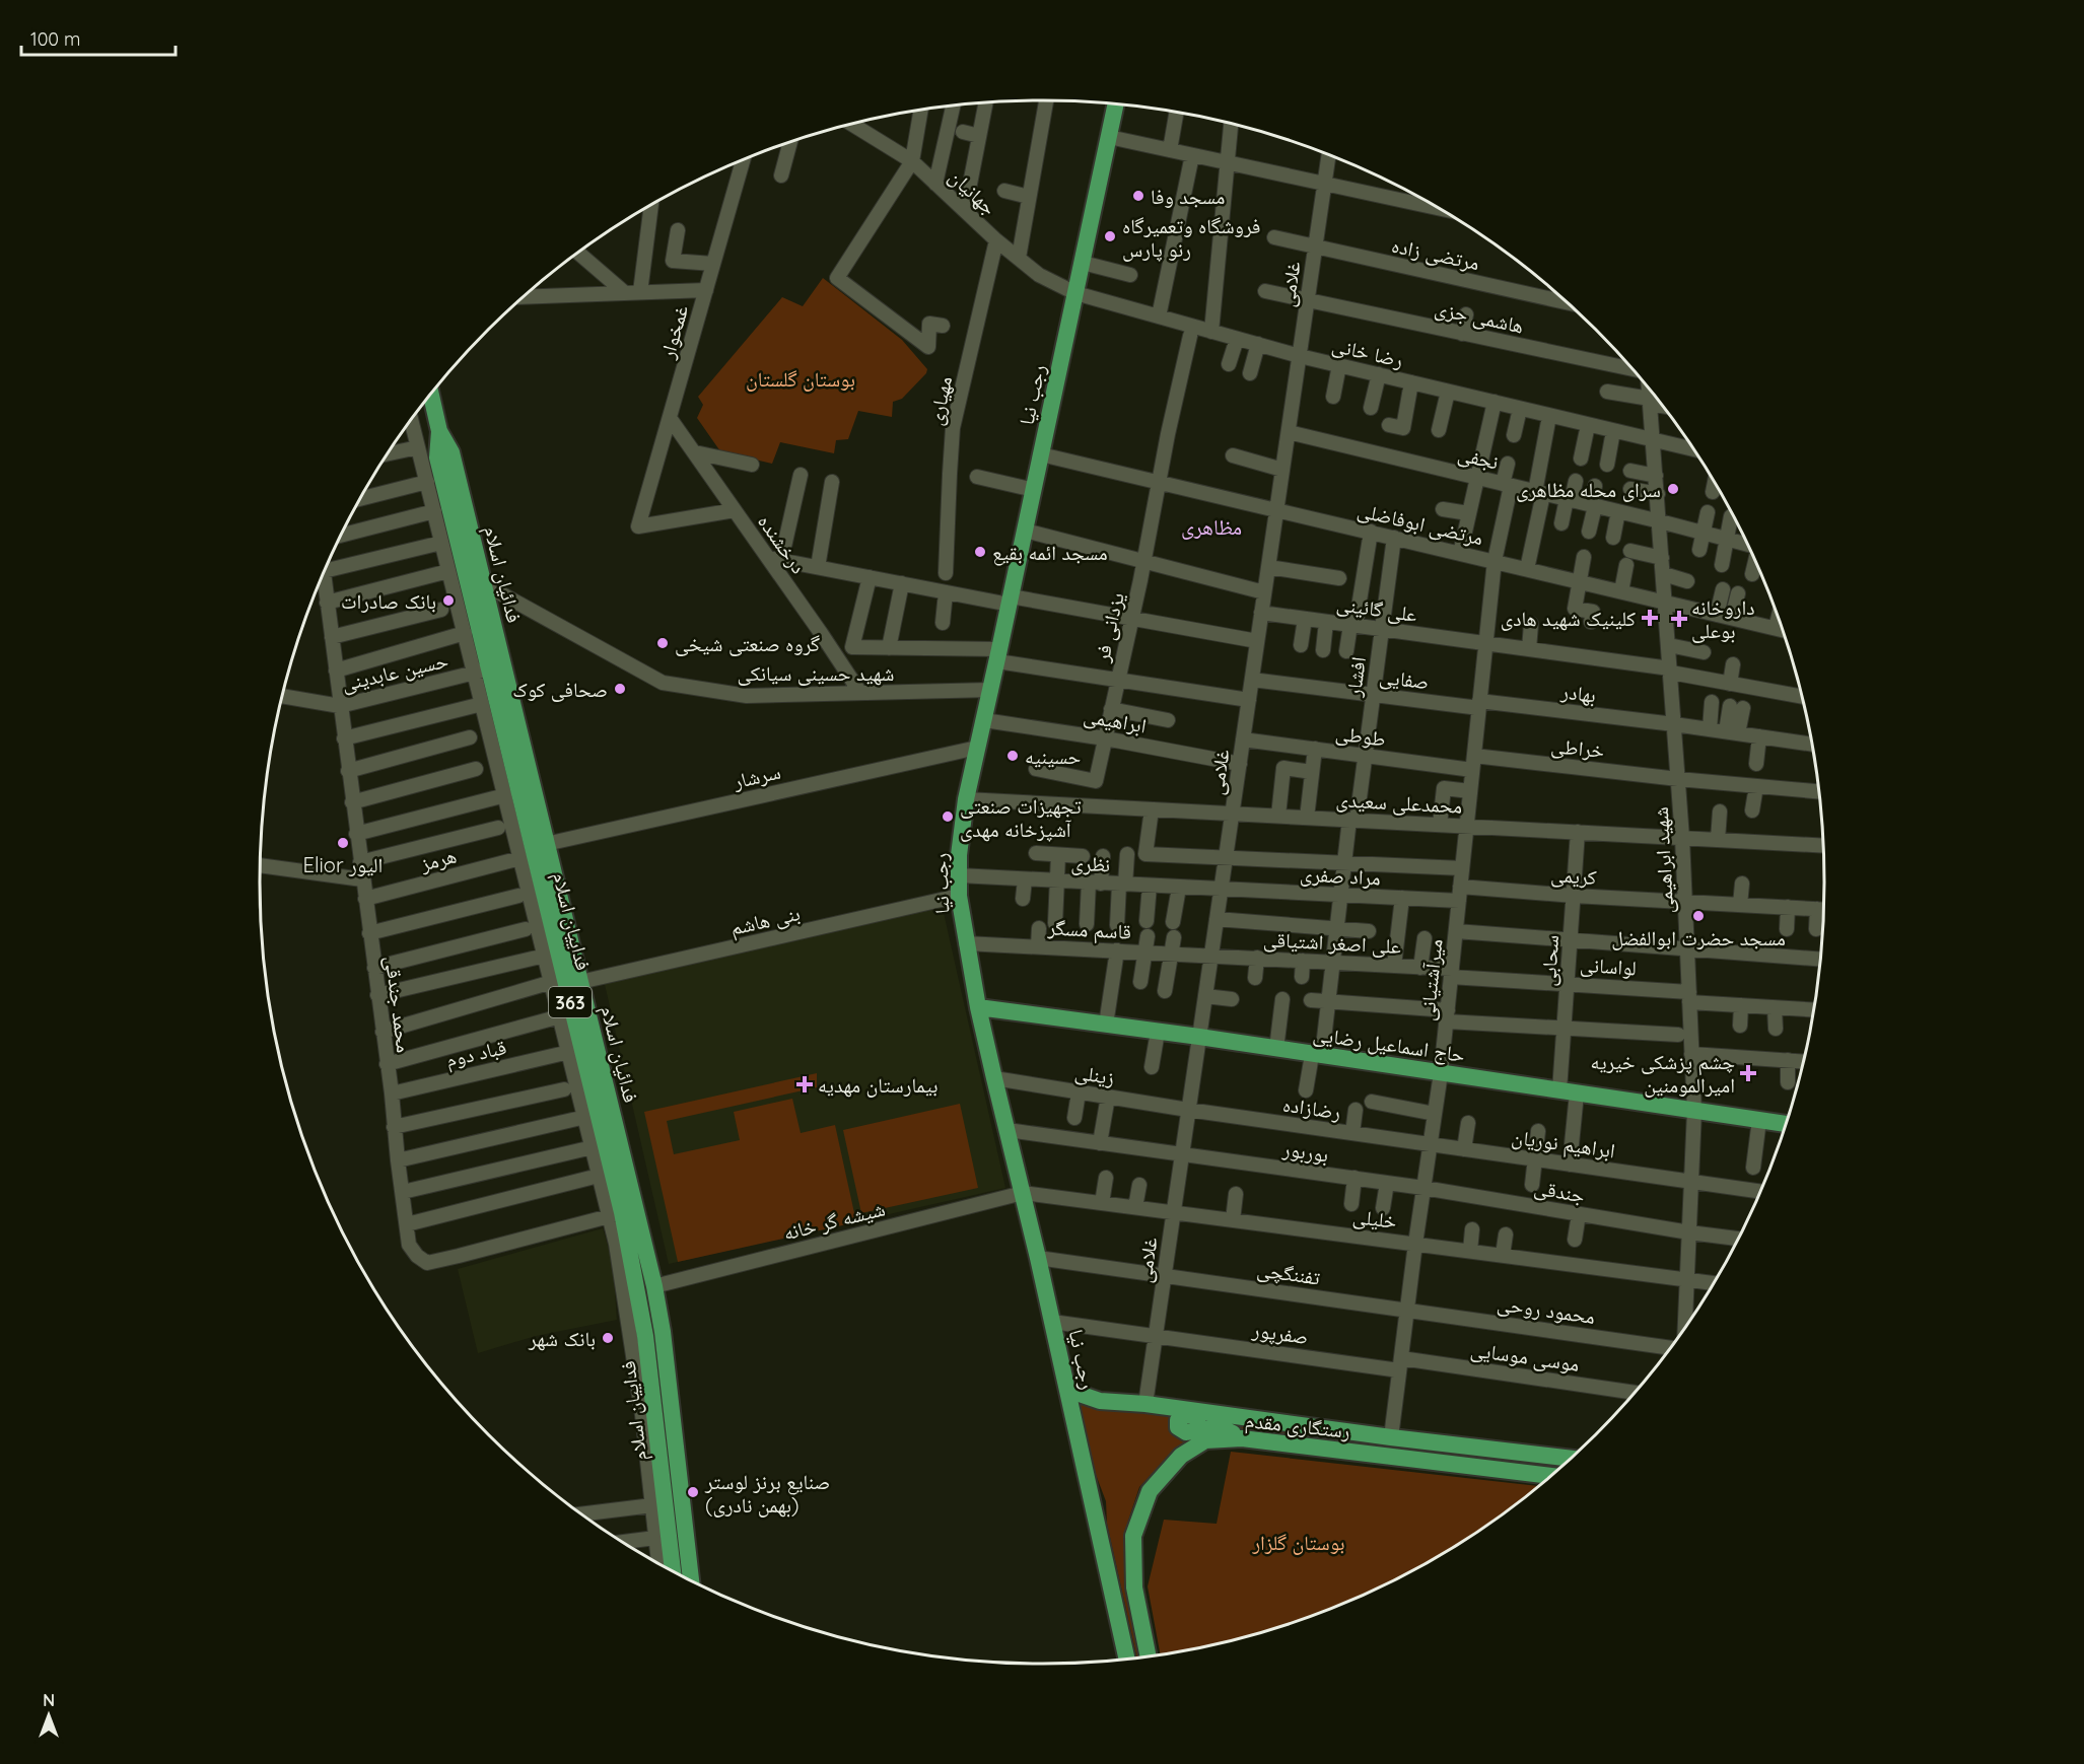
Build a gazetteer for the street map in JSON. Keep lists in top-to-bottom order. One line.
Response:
{"streets":{"main road":["رجب نیا","فدائیان اسلام","فداییان اسلام","363","حاج اسماعیل رضایی","رستگاری مقدم"],"street":["جهانیان","مرتضی زاده","غلامی","هاشمی جزی","غمخوار","رضا خانی","مهیاری","نجفی","مرتضی ابوفاضلی","درخشنده","علی گائینی","یزدانی فر","حسین عابدینی","شهید حسینی سیانکی","افشار","صفایی","بهادر","ابراهیمی","طوطی","خراطی","سرشار","محمدعلی سعیدی","هرمز","شهید ابراهیمی","نظری","مراد صفری","کریمی","بنی هاشم","قاسم مسگر","علی اصغر اشتیاقی","سحابی","لواسانی","میرآشتیانی","محمد جندقی","قباد دوم","زینلی","رضازاده","ابراهیم نوریان","بوربور","جندقی","خلیلی","شیشه گر خانه","تفننگچی","محمود روحی","صفرپور","موسی موسایی"]},"crossings":[["جهانیان","رضا خانی"],["جهانیان","رجب نیا"],["جهانیان","مهیاری"],["مرتضی زاده","غلامی"],["غلامی","هاشمی جزی"],["غلامی","رضا خانی"],["غلامی","نجفی"],["غلامی","مرتضی ابوفاضلی"],["غلامی","علی گائینی"],["غلامی","صفایی"],["غلامی","ابراهیمی"],["غلامی","طوطی"],["غلامی","محمدعلی سعیدی"],["غلامی","نظری"],["غلامی","مراد صفری"],["غلامی","قاسم مسگر"],["غلامی","علی اصغر اشتیاقی"],["غلامی","حاج اسماعیل رضایی"],["غلامی","زینلی"],["غلامی","رضازاده"],["غلامی","بوربور"],["غلامی","خلیلی"],["غلامی","تفننگچی"],["غلامی","صفرپور"],["غلامی","رستگاری مقدم"],["غمخوار","درخشنده"],["رضا خانی","رجب نیا"],["رضا خانی","شهید ابراهیمی"],["رجب نیا","مرتضی ابوفاضلی"],["رجب نیا","شهید حسینی سیانکی"],["رجب نیا","ابراهیمی"],["رجب نیا","سرشار"],["رجب نیا","محمدعلی سعیدی"],["رجب نیا","نظری"],["رجب نیا","بنی هاشم"],["رجب نیا","قاسم مسگر"],["رجب نیا","حاج اسماعیل رضایی"],["رجب نیا","زینلی"],["رجب نیا","بوربور"],["رجب نیا","خلیلی"],["رجب نیا","شیشه گر خانه"],["رجب نیا","تفننگچی"],["رجب نیا","صفرپور"],["رجب نیا","رستگاری مقدم"],["نجفی","شهید ابراهیمی"],["نجفی","میرآشتیانی"],["مرتضی ابوفاضلی","یزدانی فر"],["مرتضی ابوفاضلی","افشار"],["مرتضی ابوفاضلی","شهید ابراهیمی"],["مرتضی ابوفاضلی","میرآشتیانی"],["درخشنده","شهید حسینی سیانکی"],["فدائیان اسلام","شهید حسینی سیانکی"],["فدائیان اسلام","سرشار"],["فدائیان اسلام","بنی هاشم"],["فدائیان اسلام","فداییان اسلام"],["فدائیان اسلام","شیشه گر خانه"],["علی گائینی","افشار"],["علی گائینی","شهید ابراهیمی"],["علی گائینی","میرآشتیانی"],["یزدانی فر","ابراهیمی"],["حسین عابدینی","فداییان اسلام"],["حسین عابدینی","محمد جندقی"],["افشار","صفایی"],["افشار","طوطی"],["افشار","محمدعلی سعیدی"],["افشار","مراد صفری"],["افشار","علی اصغر اشتیاقی"],["افشار","حاج اسماعیل رضایی"],["صفایی","بهادر"],["صفایی","میرآشتیانی"],["بهادر","شهید ابراهیمی"],["بهادر","میرآشتیانی"],["طوطی","خراطی"],["طوطی","میرآشتیانی"],["خراطی","شهید ابراهیمی"],["خراطی","میرآشتیانی"],["محمدعلی سعیدی","شهید ابراهیمی"],["محمدعلی سعیدی","سحابی"],["محمدعلی سعیدی","میرآشتیانی"],["هرمز","محمد جندقی"],["شهید ابراهیمی","کریمی"],["شهید ابراهیمی","لواسانی"],["شهید ابراهیمی","حاج اسماعیل رضایی"],["شهید ابراهیمی","ابراهیم نوریان"],["شهید ابراهیمی","جندقی"],["شهید ابراهیمی","خلیلی"],["نظری","مراد صفری"],["مراد صفری","کریمی"],["مراد صفری","میرآشتیانی"],["کریمی","سحابی"],["کریمی","میرآشتیانی"],["فداییان اسلام","محمد جندقی"],["قاسم مسگر","علی اصغر اشتیاقی"],["علی اصغر اشتیاقی","لواسانی"],["علی اصغر اشتیاقی","میرآشتیانی"],["سحابی","لواسانی"],["سحابی","حاج اسماعیل رضایی"],["لواسانی","میرآشتیانی"],["میرآشتیانی","حاج اسماعیل رضایی"],["میرآشتیانی","رضازاده"],["میرآشتیانی","ابراهیم نوریان"],["میرآشتیانی","بوربور"],["میرآشتیانی","جندقی"],["میرآشتیانی","خلیلی"],["میرآشتیانی","تفننگچی"],["میرآشتیانی","محمود روحی"],["میرآشتیانی","صفرپور"],["میرآشتیانی","موسی موسایی"],["میرآشتیانی","رستگاری مقدم"],["محمد جندقی","قباد دوم"],["زینلی","رضازاده"],["رضازاده","ابراهیم نوریان"],["بوربور","جندقی"],["خلیلی","شیشه گر خانه"],["تفننگچی","محمود روحی"],["صفرپور","موسی موسایی"]],"districts":["مظاهری"],"parks":["بوستان گلستان","بوستان گلزار"],"places":{"other":["مسجد وفا","فروشگاه وتعمیرگاه رنو پارس","سرای محله مظاهری","مسجد ائمه بقیع","بانک صادرات","گروه صنعتی شیخی","صحافی کوک","حسینیه","تجهیزات صنعتی آشپزخانه مهدی","Elior الیور","مسجد حضرت ابوالفضل","بانک شهر","صنایع برنز لوستر (بهمن نادری)"],"health":["کلینیک شهید هادی","داروخانه بوعلی","چشم پزشکی خیریه امیرالمومنین","بیمارستان مهدیه"]},"scale_bar":"100 m","north":"top"}
